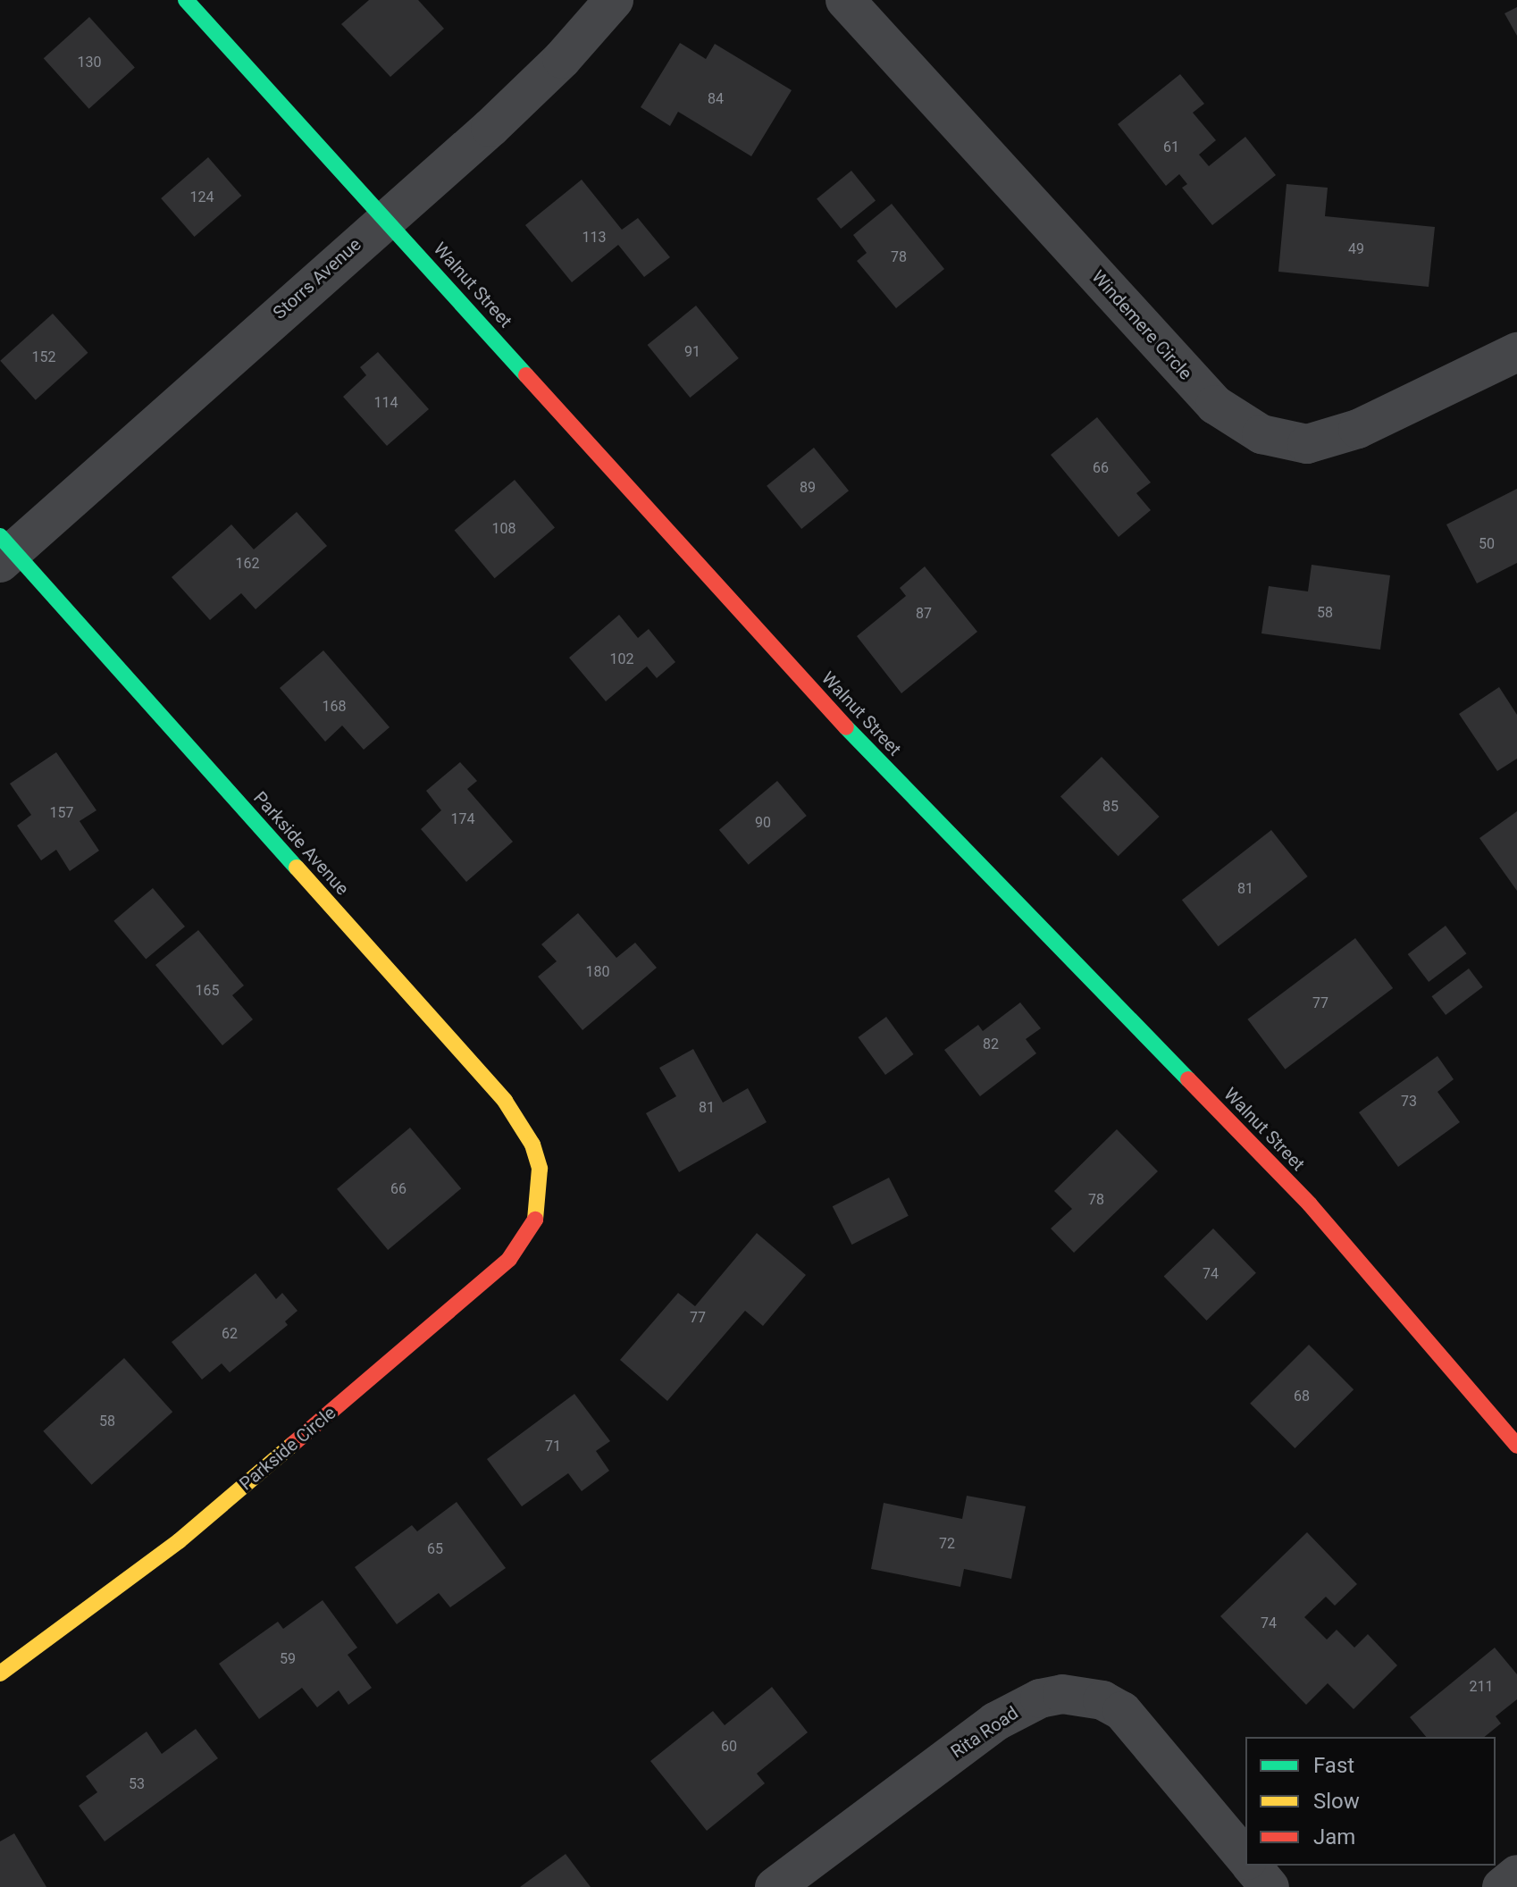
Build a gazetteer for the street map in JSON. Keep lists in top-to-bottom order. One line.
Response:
{"streets":{"street":["Storrs Avenue","Walnut Street","Windemere Circle","Parkside Avenue","Parkside Circle","Rita Road"]},"crossings":[["Storrs Avenue","Walnut Street"],["Storrs Avenue","Parkside Avenue"],["Parkside Avenue","Parkside Circle"]],"house_numbers":["130","84","61","124","113","49","78","91","152","114","66","89","108","50","162","58","87","102","168","85","157","174","90","81","180","165","77","82","73","81","66","78","74","77","62","68","58","71","72","65","74","59","211","60","53"],"legend":["Fast","Slow","Jam"]}
